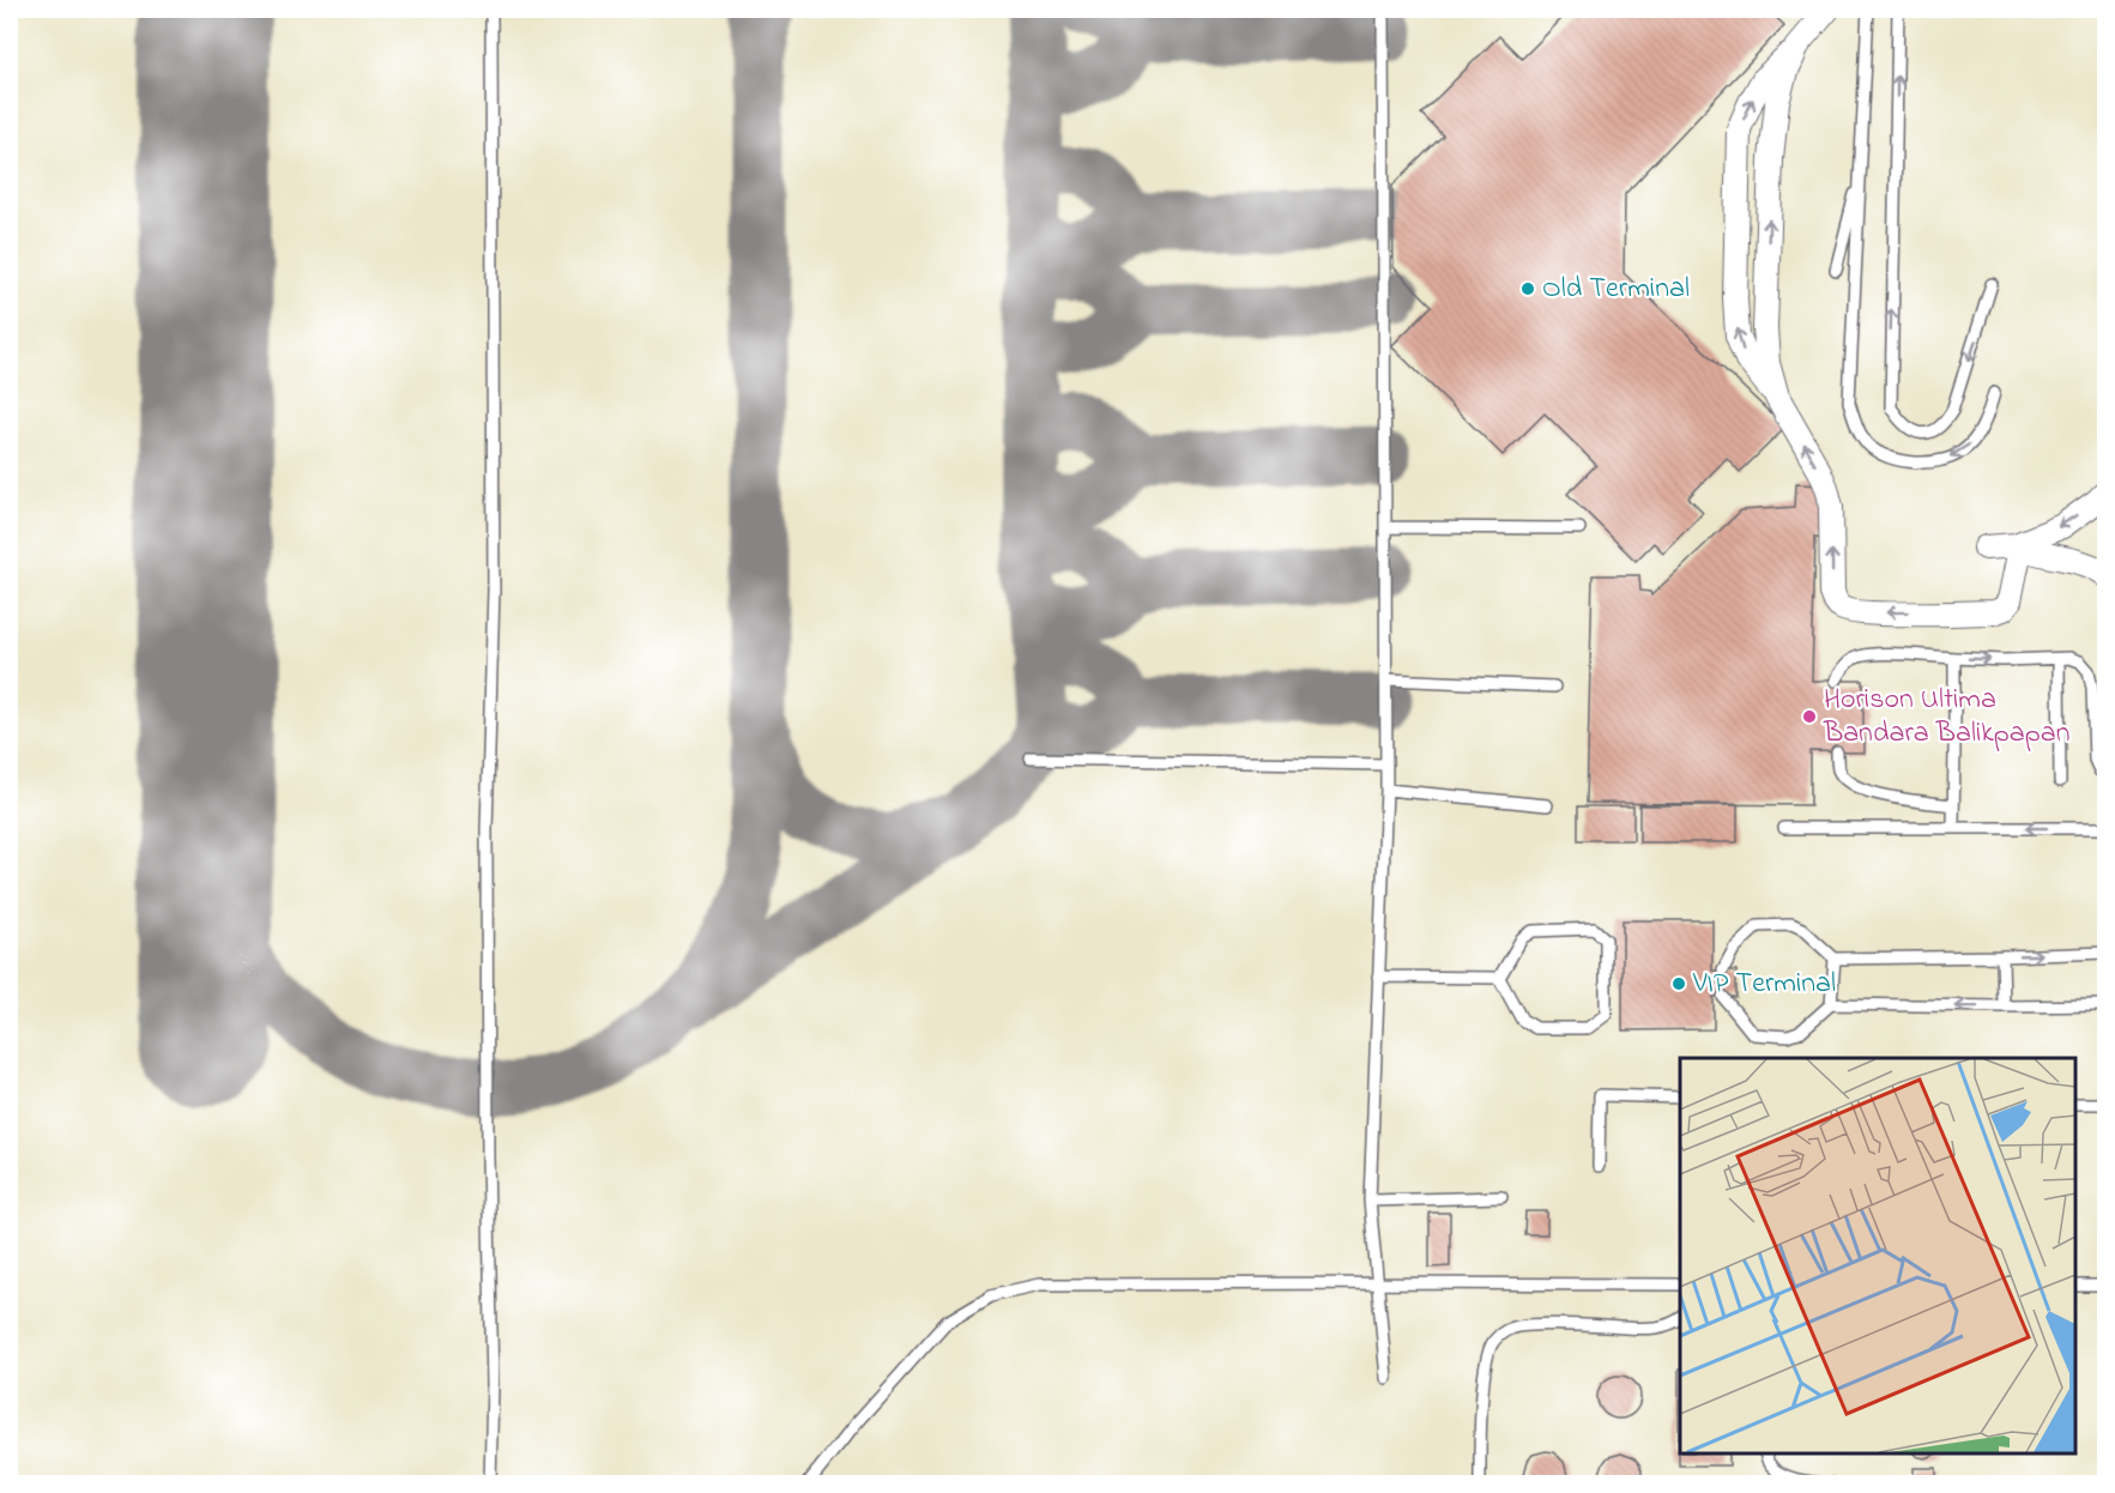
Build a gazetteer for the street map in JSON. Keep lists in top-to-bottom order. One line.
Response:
{"places":["Old Terminal","Horison Ultima Bandara Balikpapan","VIP Terminal"]}
